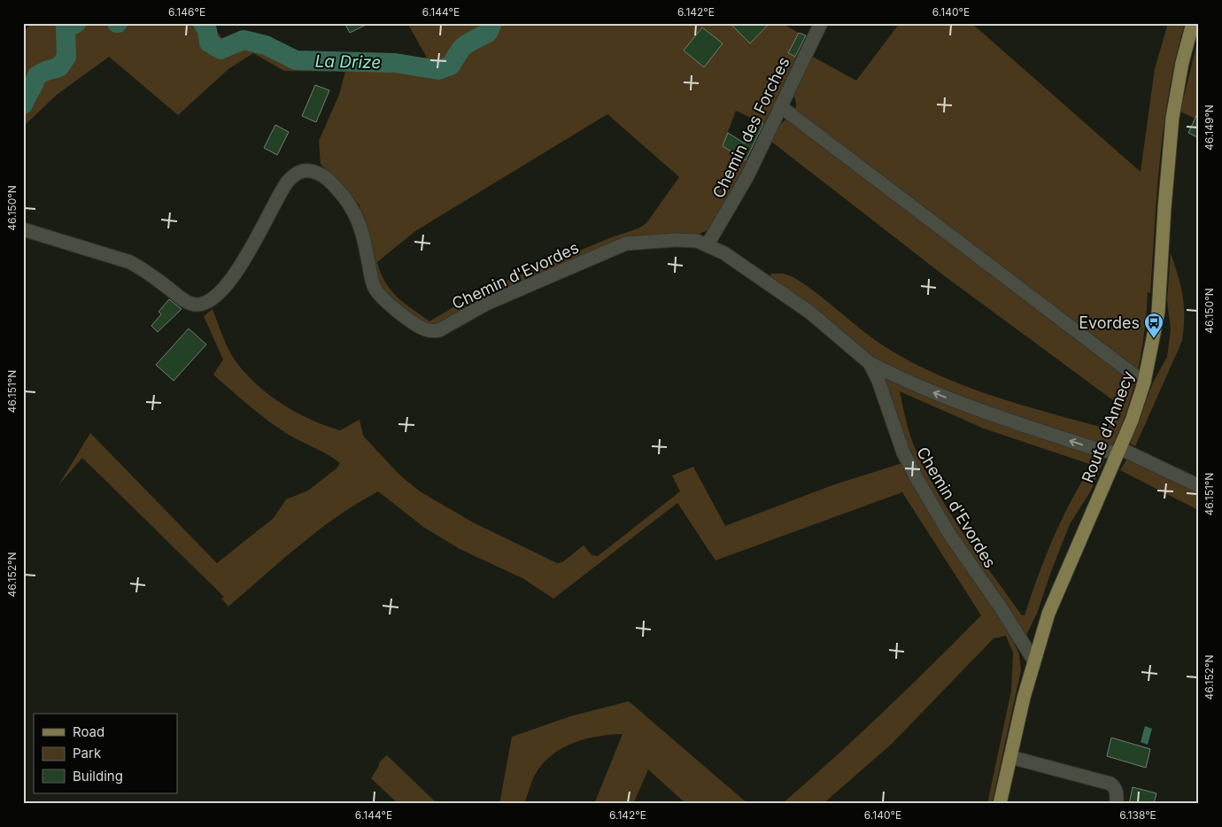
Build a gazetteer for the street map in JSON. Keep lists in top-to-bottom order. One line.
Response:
{"streets":{"main road":["Route d'Annecy"],"street":["Chemin des Forches","Chemin d'Evordes"]},"crossings":[["Chemin des Forches","Chemin d'Evordes"],["Chemin d'Evordes","Route d'Annecy"]],"water":["La Drize"],"places":{"bus stop":["Evordes"]},"legend":["Road","Park","Building"],"coordinates":["6.146°E","6.144°E","6.142°E","6.140°E","46.149°N","46.150°N","46.151°N","46.152°N","6.138°E"]}
